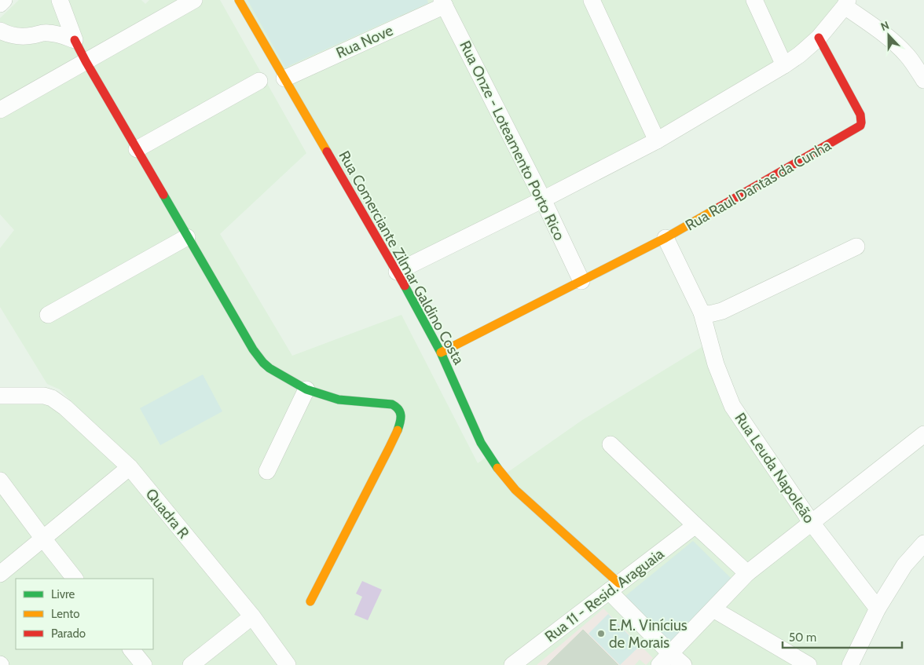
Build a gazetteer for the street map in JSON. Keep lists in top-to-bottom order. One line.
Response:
{"streets":{"street":["Rua Nove","Rua Onze - Loteamento Porto Rico","Rua Raul Dantas da Cunha","Rua Comerciante Zilmar Galdino Costa","Rua Leuda Napoleão","Quadra R","Rua 11 - Resid. Araguaia"]},"crossings":[["Rua Nove","Rua Onze - Loteamento Porto Rico"],["Rua Nove","Rua Comerciante Zilmar Galdino Costa"],["Rua Onze - Loteamento Porto Rico","Rua Raul Dantas da Cunha"],["Rua Raul Dantas da Cunha","Rua Comerciante Zilmar Galdino Costa"],["Rua Raul Dantas da Cunha","Rua Leuda Napoleão"],["Rua Comerciante Zilmar Galdino Costa","Rua 11 - Resid. Araguaia"]],"places":["E.M. Vinícius de Morais"],"legend":["Livre","Lento","Parado"],"scale_bar":"50 m","north":"top"}
